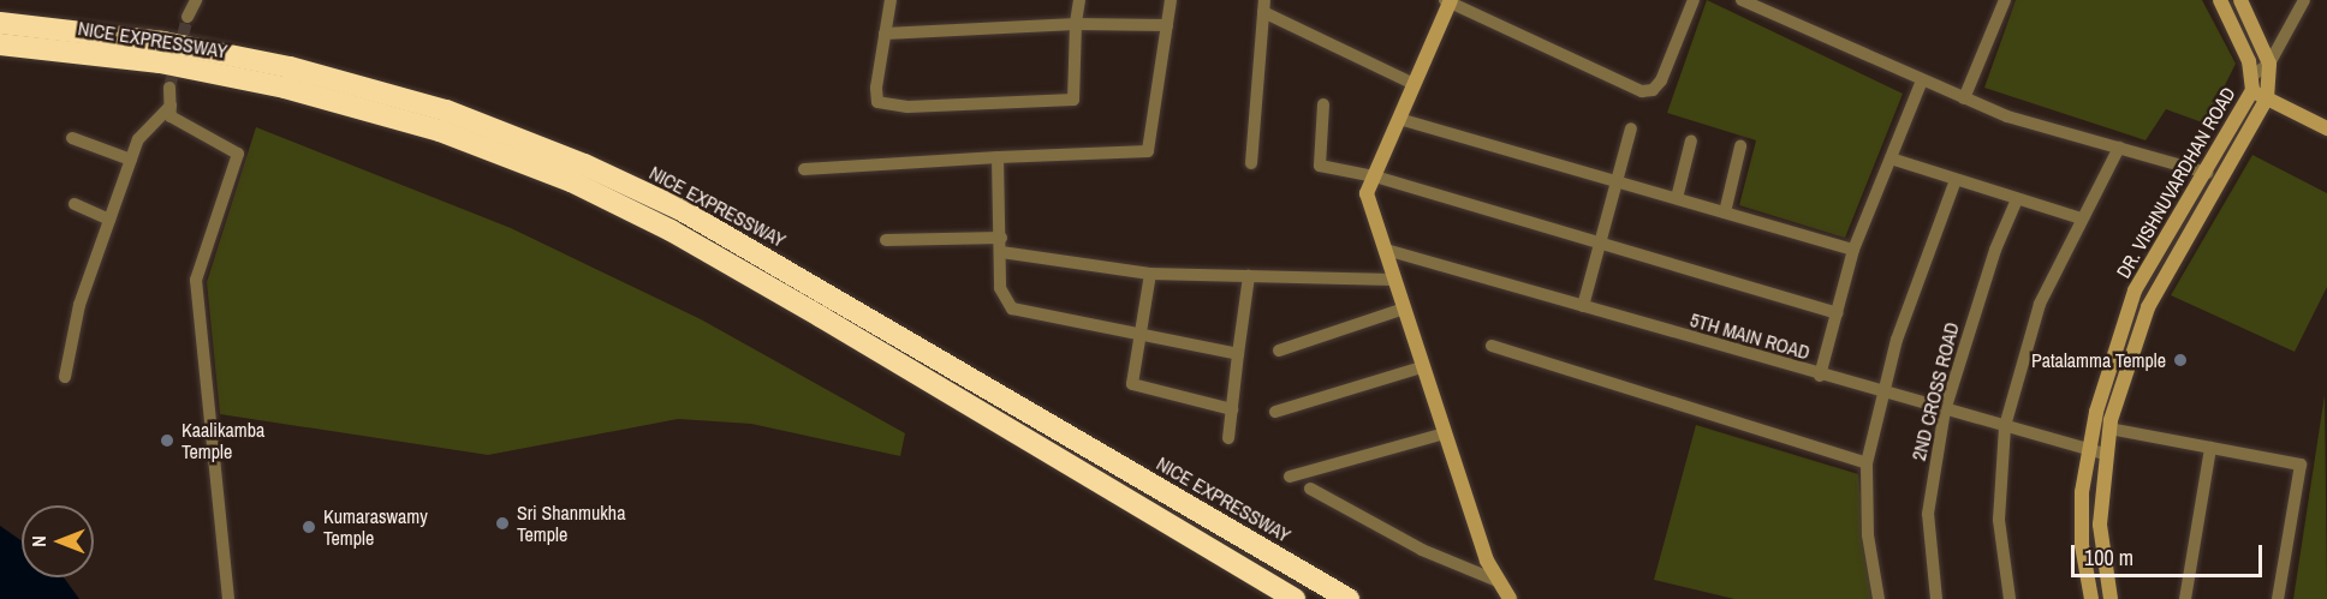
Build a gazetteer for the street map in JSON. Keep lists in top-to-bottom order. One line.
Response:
{"streets":{"highway":["NICE EXPRESSWAY"],"main road":["DR. VISHNUVARDHAN ROAD"],"street":["5TH MAIN ROAD","2ND CROSS ROAD"]},"crossings":[["DR. VISHNUVARDHAN ROAD","5TH MAIN ROAD"],["5TH MAIN ROAD","2ND CROSS ROAD"]],"places":["Patalamma Temple","Kaalikamba Temple","Sri Shanmukha Temple","Kumaraswamy Temple"],"scale_bar":"100 m","north":"left"}
